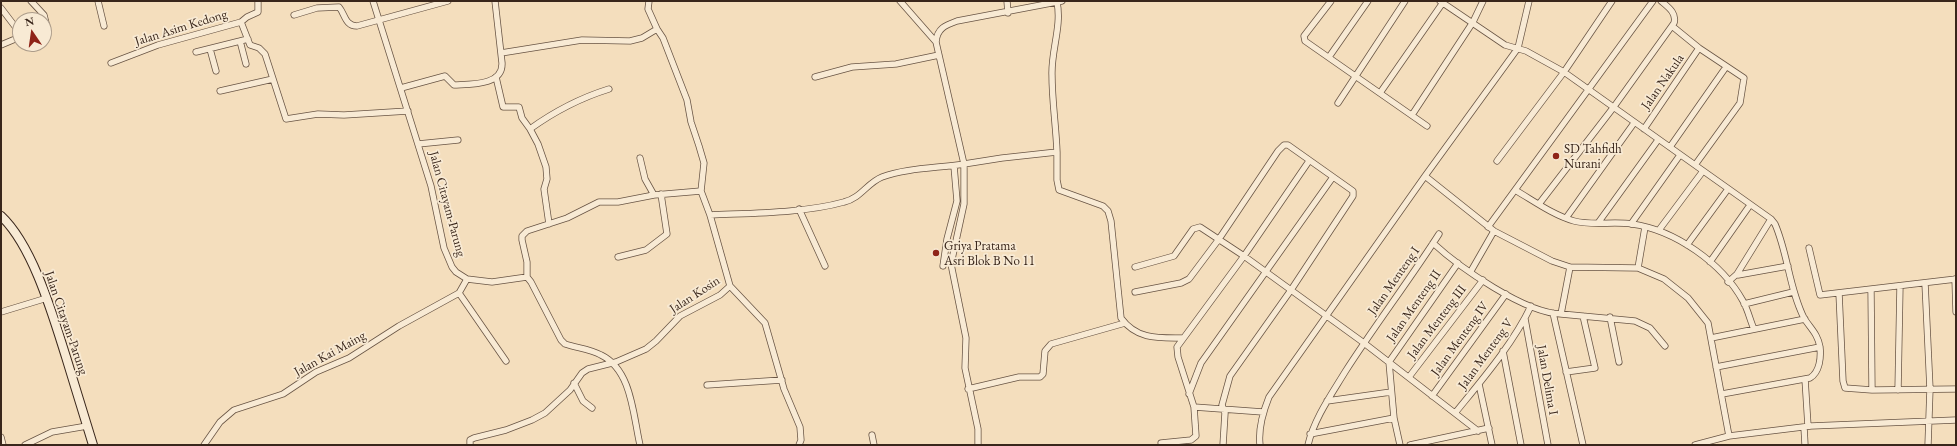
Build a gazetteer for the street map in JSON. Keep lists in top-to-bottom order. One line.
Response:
{"streets":{"main road":["Jalan Citayam-Parung"],"street":["Jalan Asim Kedong","Jalan Nakula","Jalan Menteng I","Jalan Kosin","Jalan Menteng II","Jalan Menteng III","Jalan Menteng IV","Jalan Kai Maing","Jalan Menteng V","Jalan Delima I"]},"crossings":[["Jalan Asim Kedong","Jalan Citayam-Parung"],["Jalan Menteng V","Jalan Delima I"]],"places":["SD Tahfidh Nurani","Griya Pratama Asri Blok B No 11"],"north":"top"}
